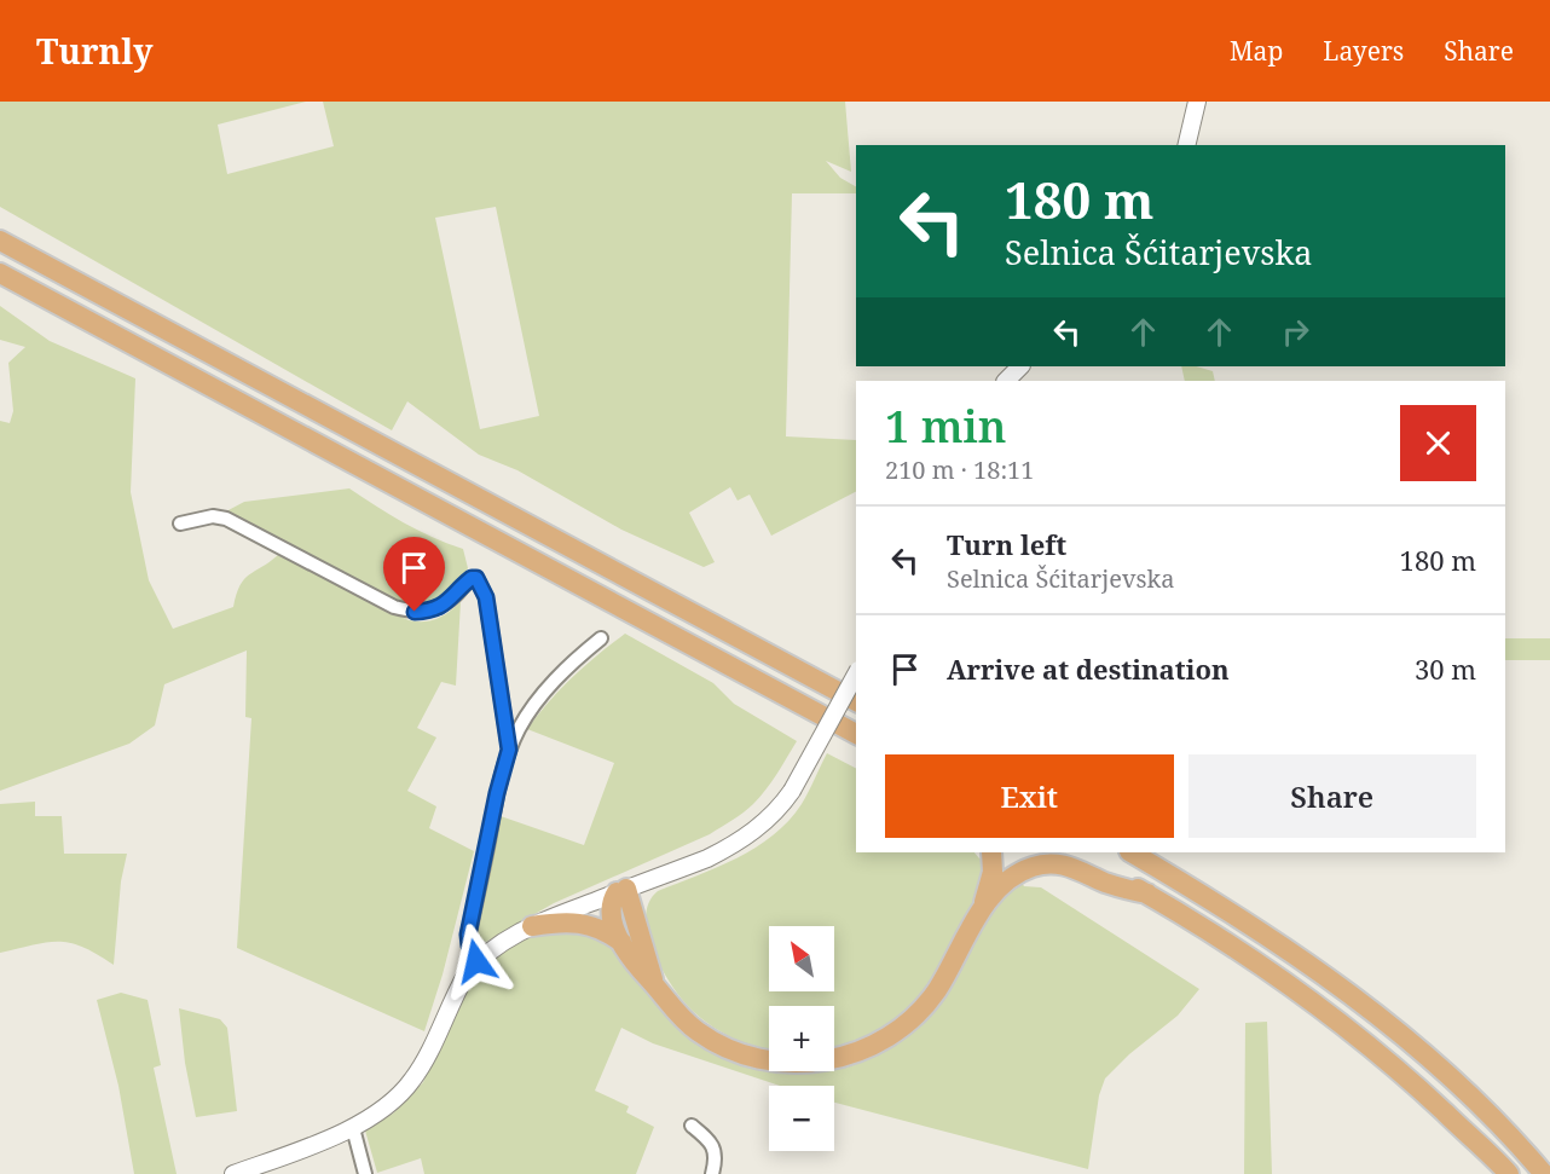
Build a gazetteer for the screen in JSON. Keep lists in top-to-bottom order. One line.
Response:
{"north":"top left","page":{"header":"Turnly","nav":["Map","Layers","Share"],"turn":["180 m","Selnica Šćitarjevska"],"heading":["1 min","210 m · 18:11"],"list":[{"name":"Turn left","note":"Selnica Šćitarjevska","value":"180 m"},{"name":"Arrive at destination","value":"30 m"}],"buttons":["Exit","Share"],"map_buttons":["+","−"]}}
